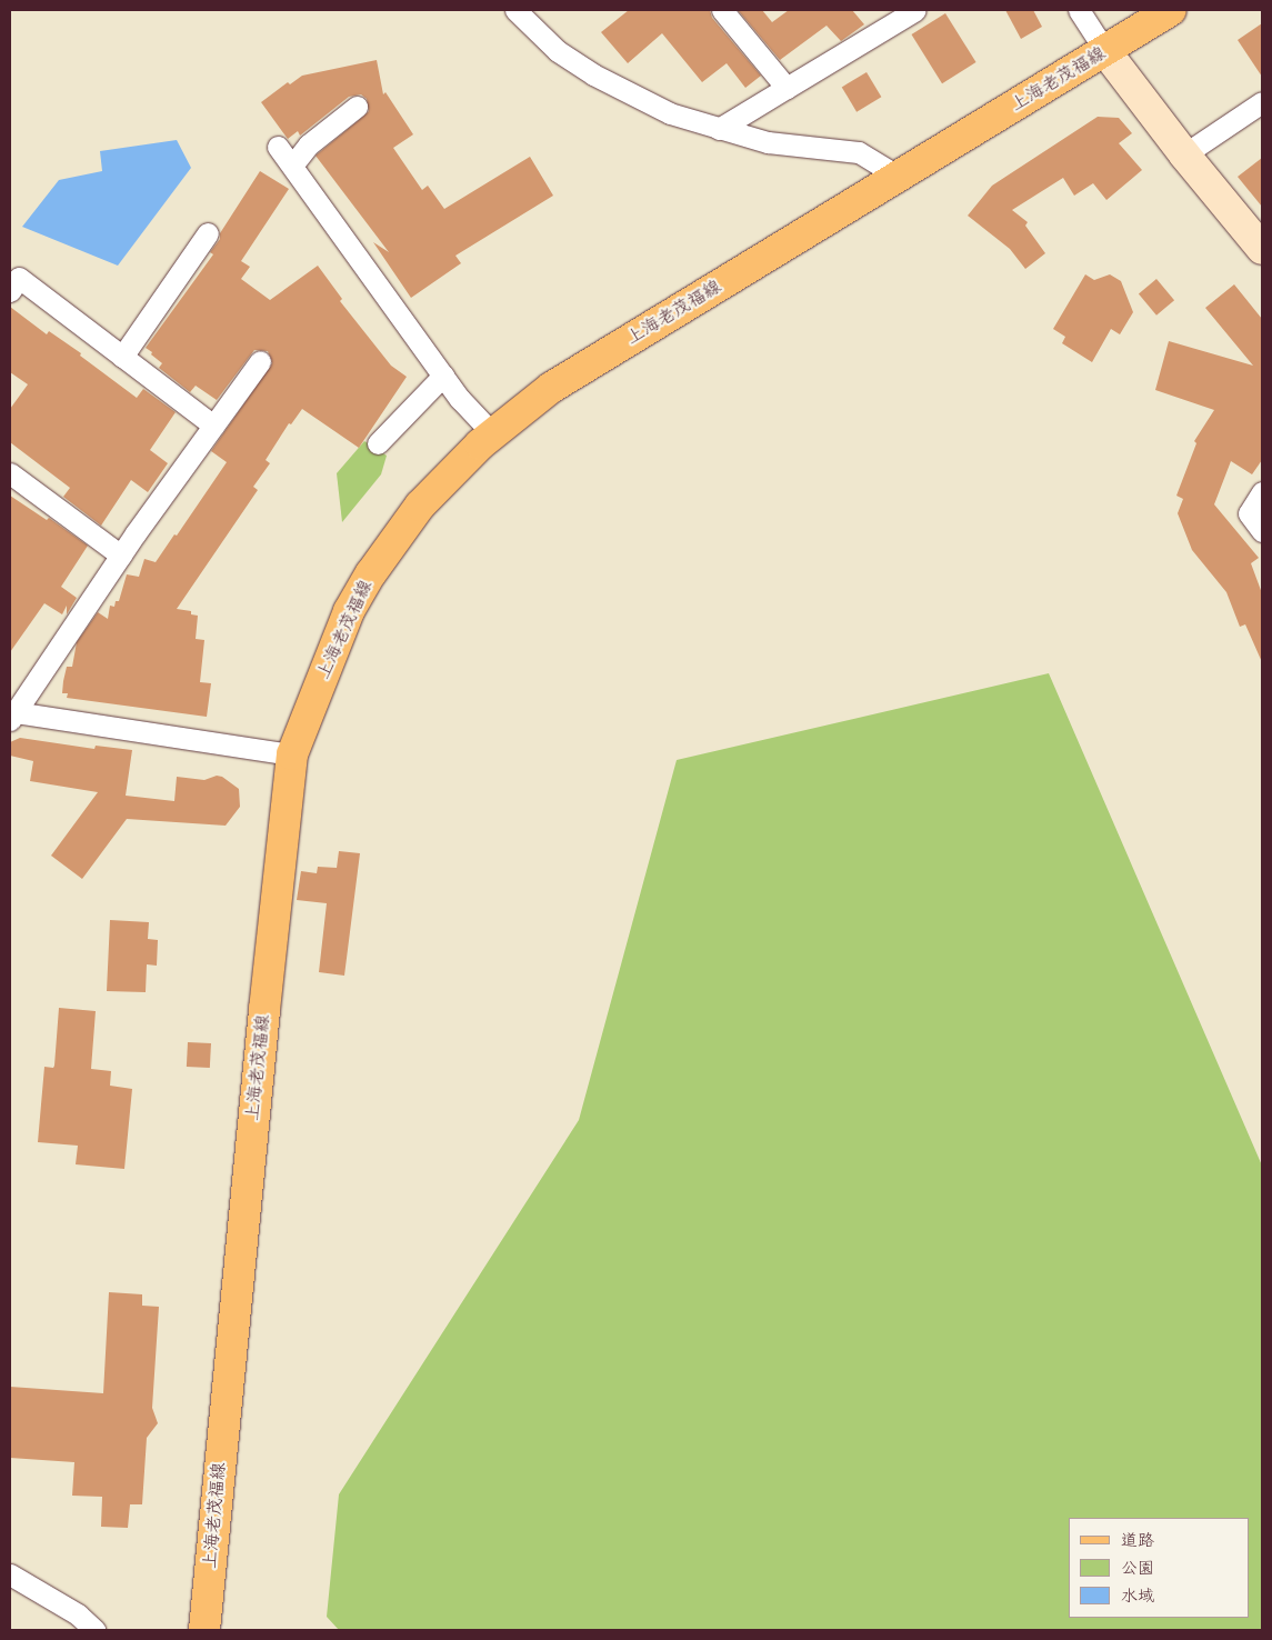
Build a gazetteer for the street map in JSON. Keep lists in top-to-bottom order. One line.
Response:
{"streets":{"main road":["上海老茂福線"]},"legend":["道路","公園","水域"]}
